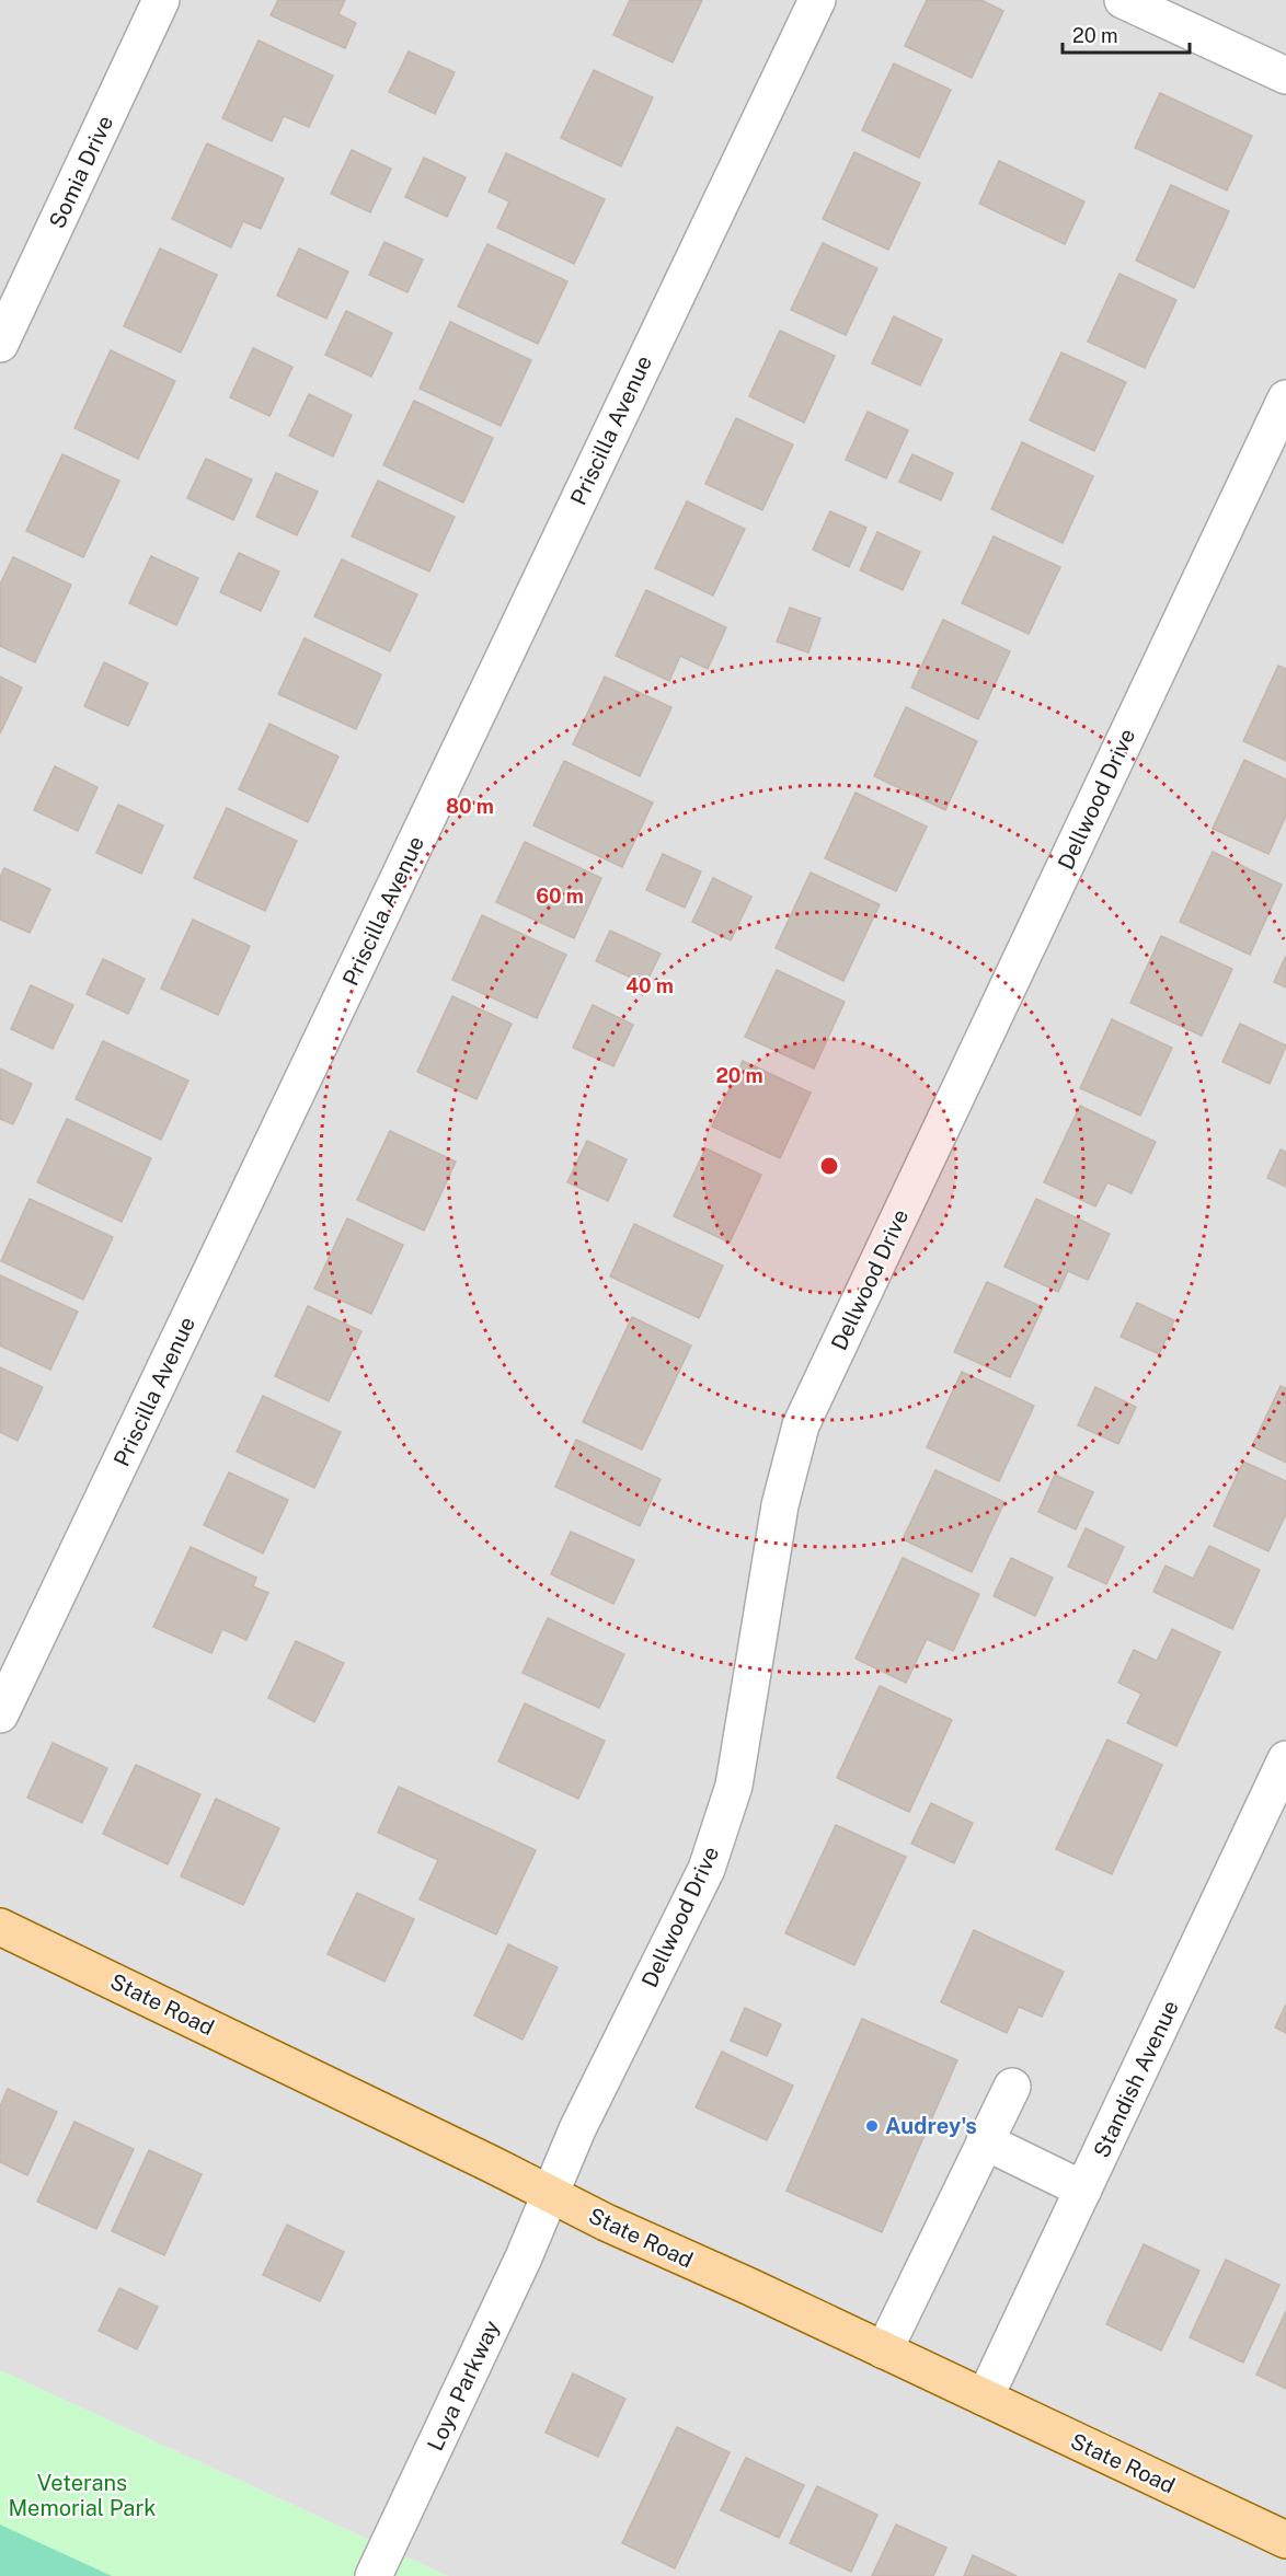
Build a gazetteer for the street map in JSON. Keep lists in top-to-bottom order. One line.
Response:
{"streets":{"main road":["State Road"],"street":["Somia Drive","Priscilla Avenue","Dellwood Drive","Standish Avenue","Loya Parkway"]},"crossings":[["Dellwood Drive","State Road"],["Dellwood Drive","Loya Parkway"],["State Road","Standish Avenue"],["State Road","Loya Parkway"]],"parks":["Veterans Memorial Park"],"places":["Audrey's"],"scale_bar":"20 m","rings":["80 m","60 m","40 m","20 m"]}
